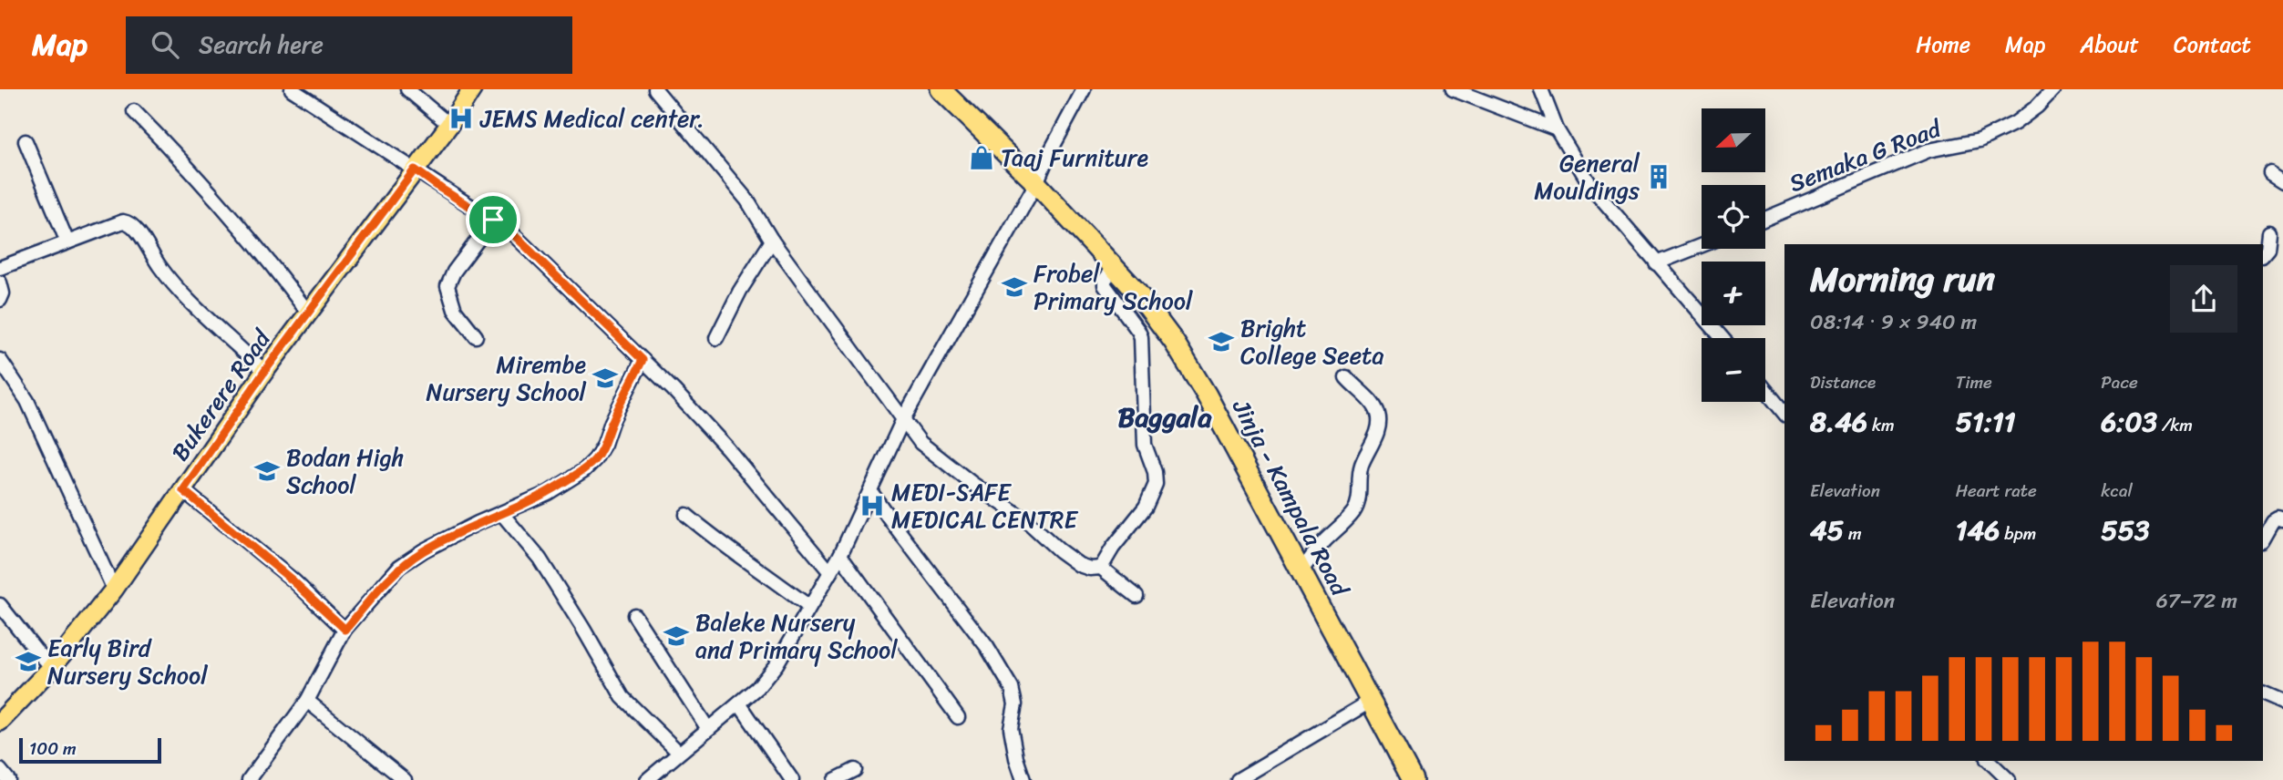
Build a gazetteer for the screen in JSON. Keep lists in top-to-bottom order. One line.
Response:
{"streets":{"highway":["Jinja - Kampala Road"],"main road":["Bukerere Road"],"street":["Semaka G Road"]},"districts":["Baggala"],"places":{"hospital":["JEMS Medical center.","MEDI-SAFE MEDICAL CENTRE"],"shop":["Taaj Furniture"],"building":["General Mouldings"],"school or university":["Frobel Primary School","Bright College Seeta","Mirembe Nursery School","Bodan High School","Baleke Nursery and Primary School","Early Bird Nursery School"]},"scale_bar":"100 m","north":"left","page":{"header":"Map","search":"Search here","nav":["Home","Map","About","Contact"],"map_buttons":["+","−"],"heading":["Morning run","08:14 · 9 × 940 m"],"stats":[["Distance","8.46 km"],["Time","51:11"],["Pace","6:03 /km"],["Elevation","45 m"],["Heart rate","146 bpm"],["kcal","553"]],"chart":["Elevation","67–72 m"],"scale":"100 m"}}
